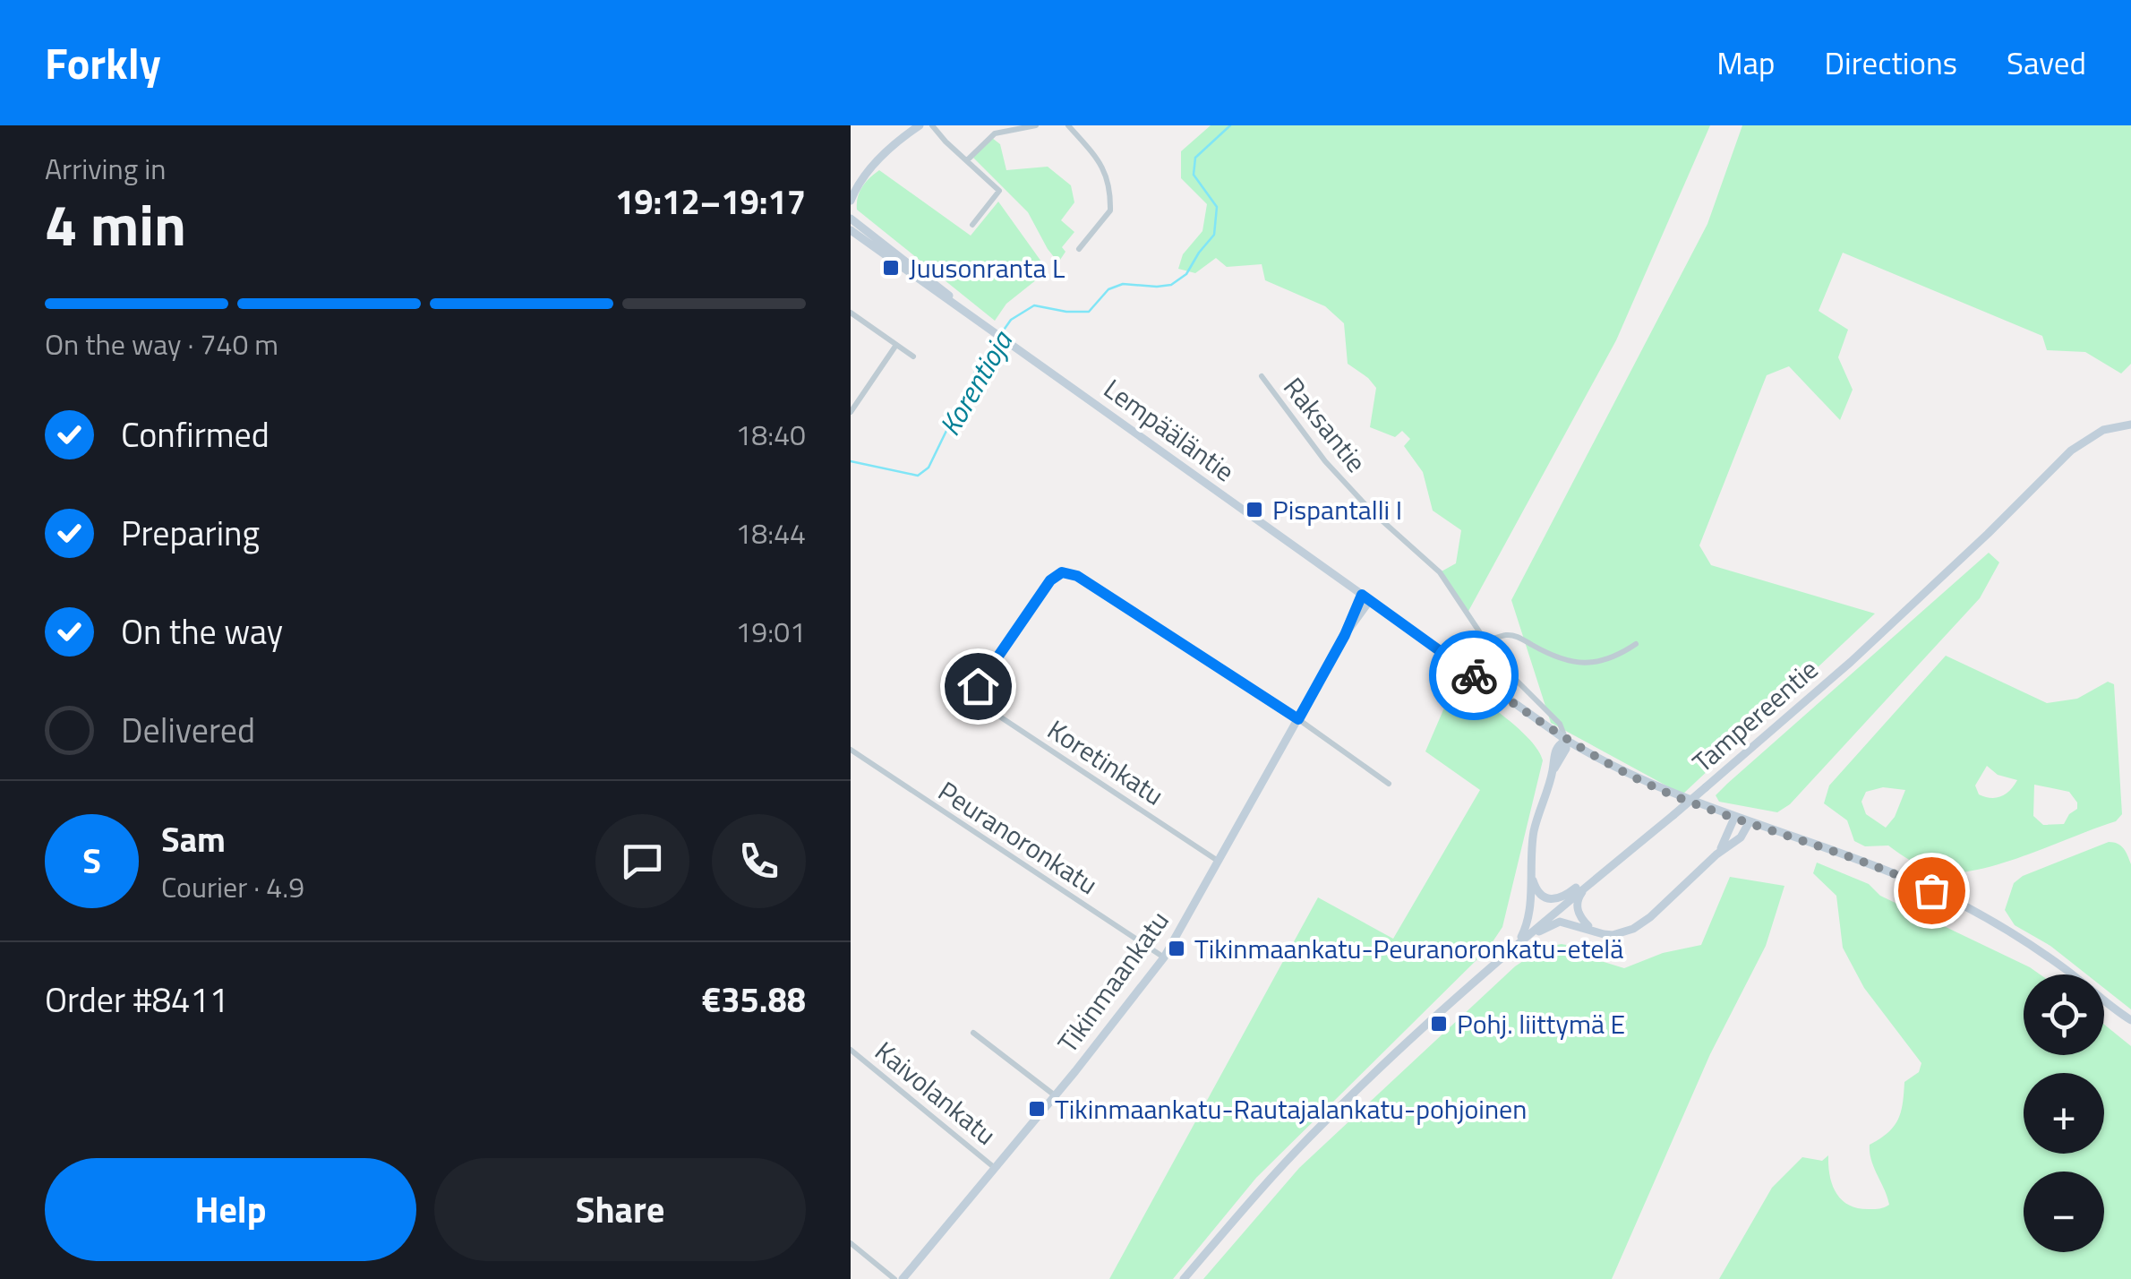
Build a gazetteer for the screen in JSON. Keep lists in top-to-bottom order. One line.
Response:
{"streets":{"main road":["Lempääläntie","Tampereentie","Tikinmaankatu"],"street":["Raksantie","Koretinkatu","Peuranoronkatu","Kaivolankatu"]},"crossings":[["Raksantie","Lempääläntie"],["Lempääläntie","Tikinmaankatu"],["Koretinkatu","Tikinmaankatu"],["Peuranoronkatu","Tikinmaankatu"],["Tikinmaankatu","Kaivolankatu"]],"water":["Korentioja"],"places":{"transit":["Juusonranta L","Pispantalli I","Tikinmaankatu-Peuranoronkatu-etelä","Pohj. liittymä E","Tikinmaankatu-Rautajalankatu-pohjoinen"]},"page":{"header":"Forkly","nav":["Map","Directions","Saved"],"heading":["4 min","Arriving in","19:12–19:17"],"panel":["Sam","Courier · 4.9","Order #8411","€35.88"],"bar":"On the way · 740 m","list":[["Confirmed","18:40"],["Preparing","18:44"],["On the way","19:01"],"Delivered"],"round":"S","map_buttons":["+","−"],"buttons":["Help","Share"]}}
